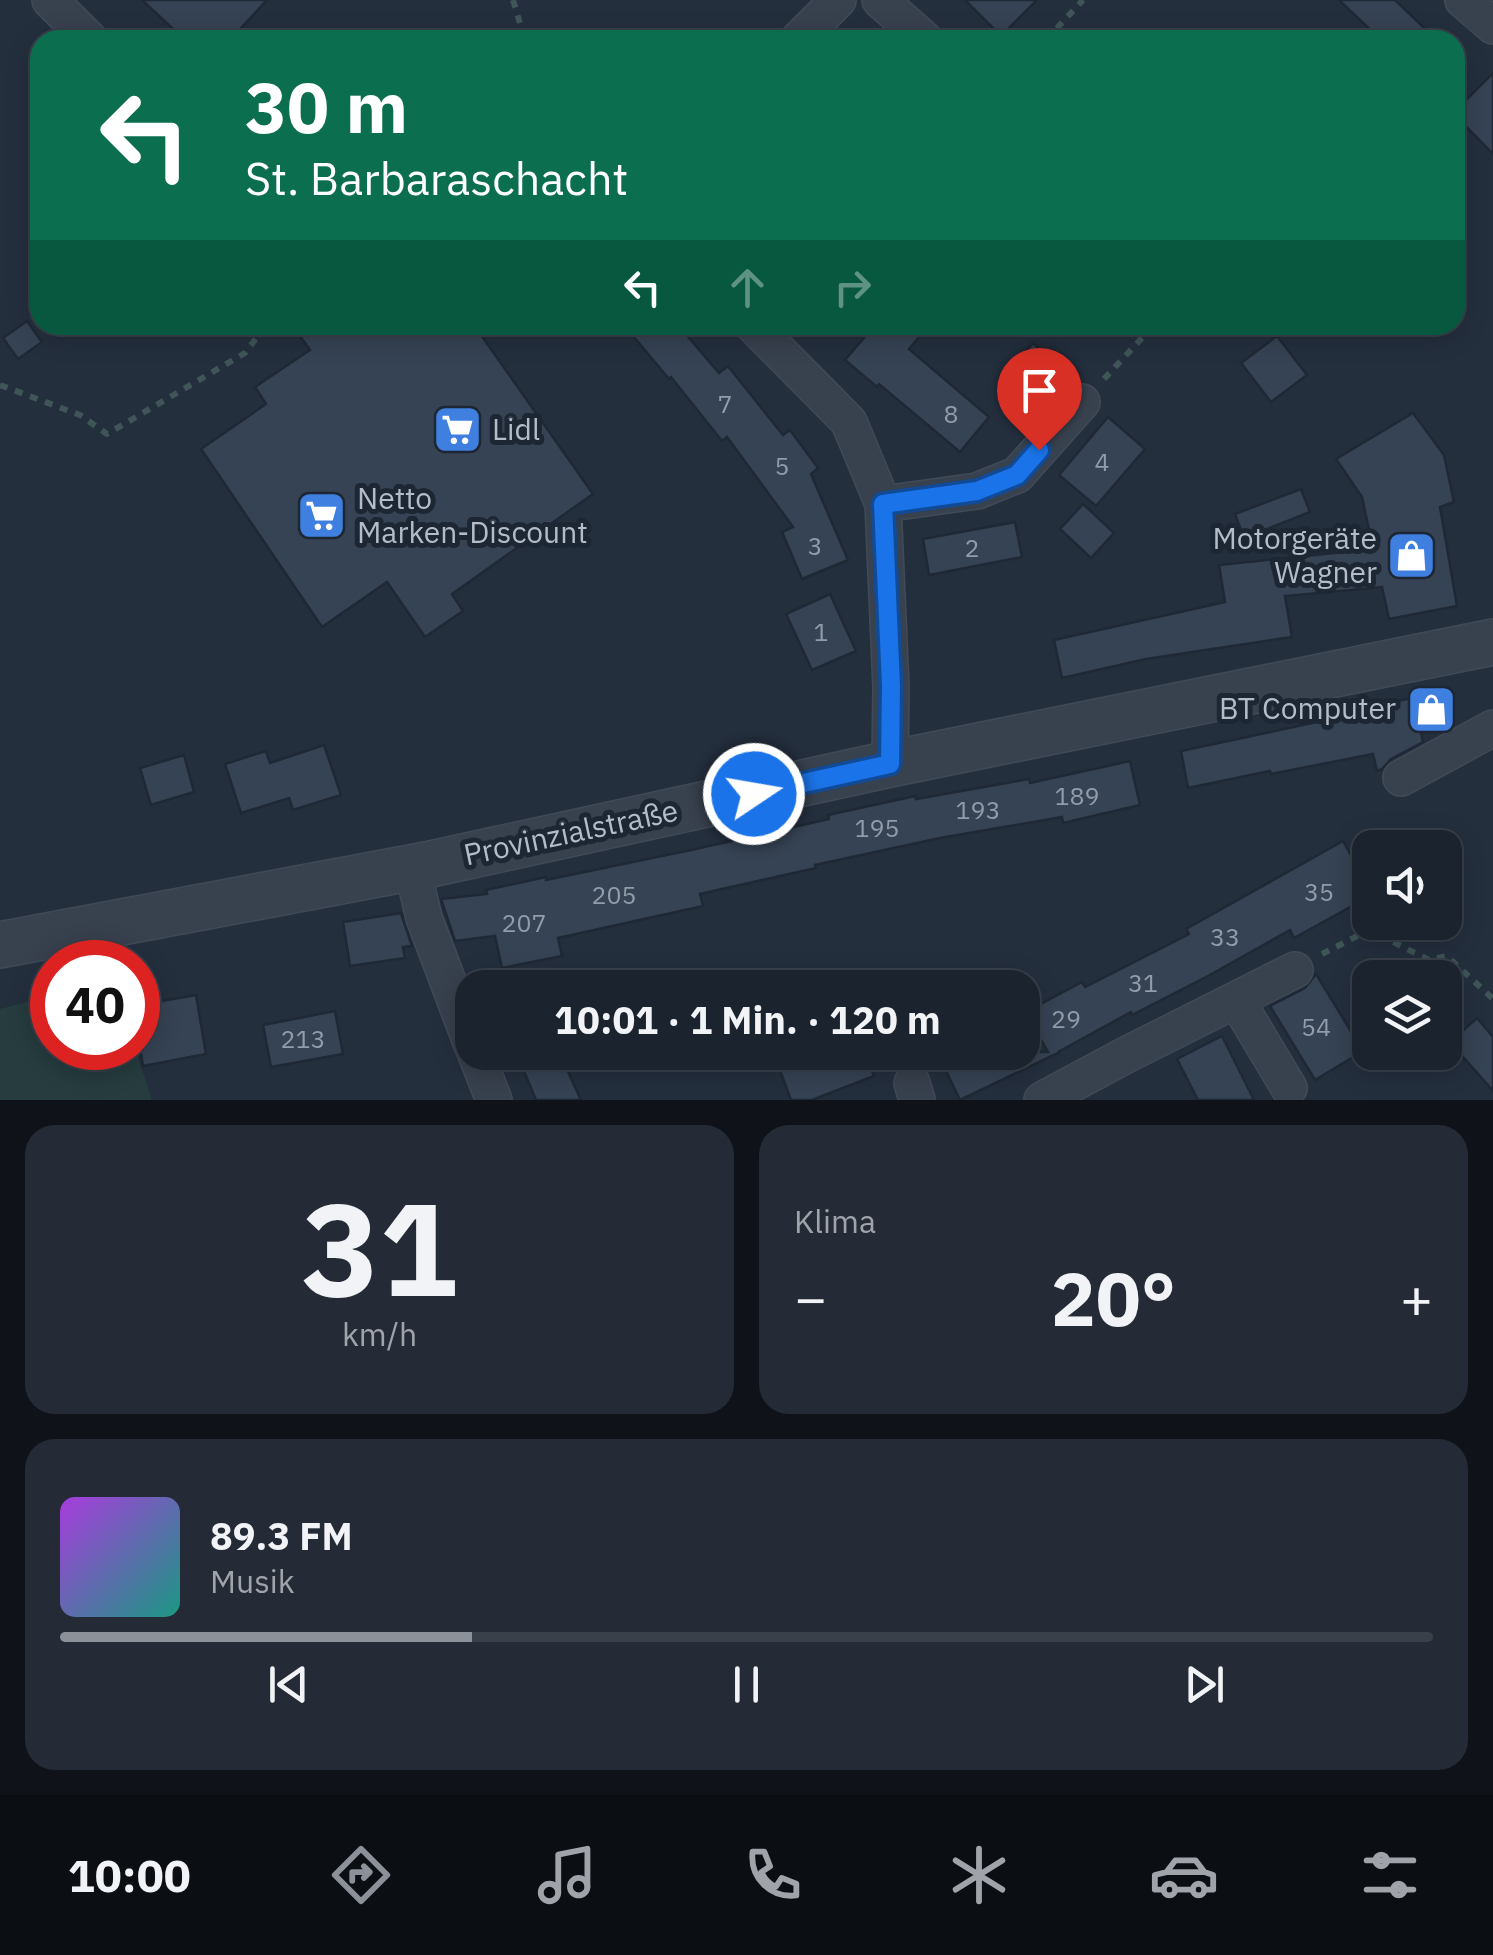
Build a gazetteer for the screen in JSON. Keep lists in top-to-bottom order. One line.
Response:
{"streets":{"street":["Provinzialstraße"]},"places":{"supermarket":["Lidl","Netto Marken-Discount"],"shop":["Motorgeräte Wagner","BT Computer"]},"house_numbers":["7","8","4","5","3","2","1","189","193","195","35","205","207","33","31","29","54","213"],"page":{"turn":["30 m","St. Barbaraschacht"],"limit":"40","trip":"10:01 · 1 Min. · 120 m","tile":[["31","km/h"],"Klima"],"heat":["−","20°","+"],"song":["89.3 FM","Musik"],"tabs":"10:00"}}
